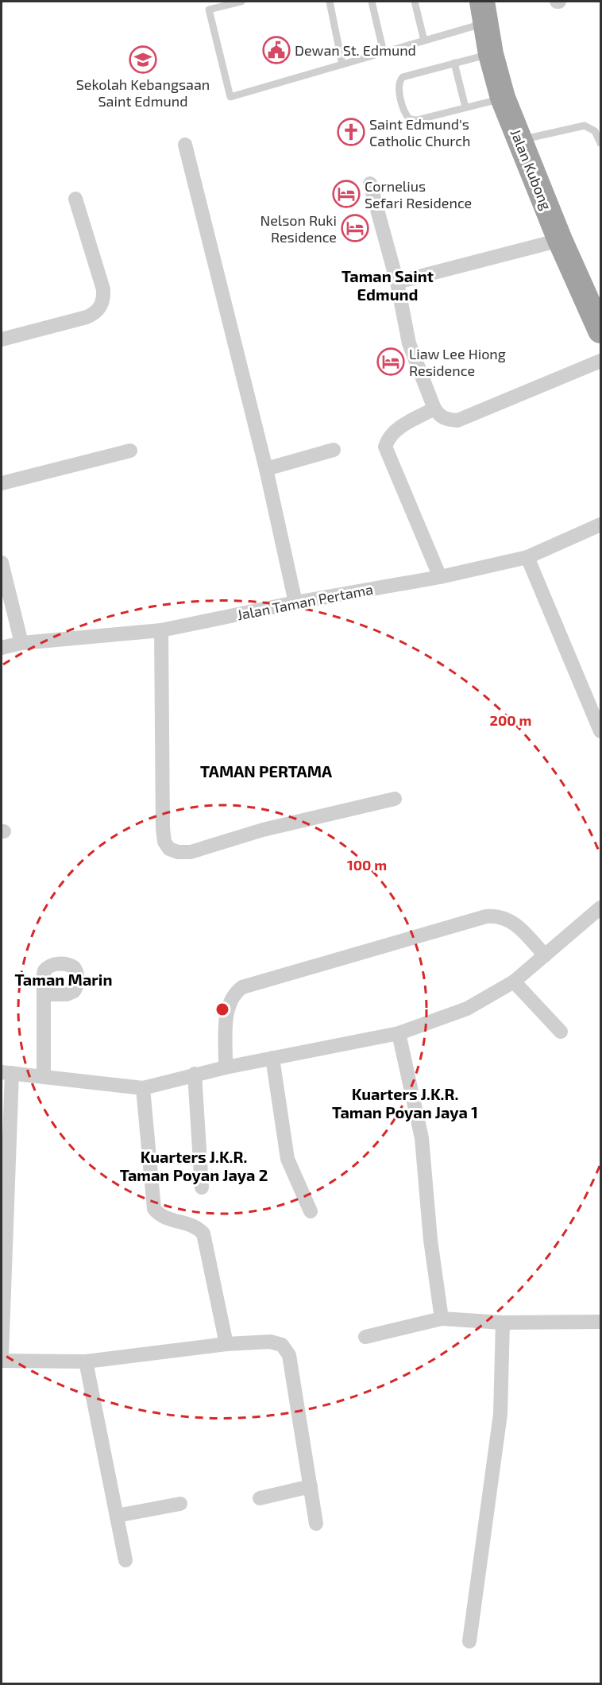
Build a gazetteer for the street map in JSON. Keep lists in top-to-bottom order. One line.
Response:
{"streets":{"highway":["Jalan Kubong"],"street":["Jalan Taman Pertama"]},"districts":["Taman Saint Edmund","TAMAN PERTAMA","Taman Marin","Kuarters J.K.R. Taman Poyan Jaya 1","Kuarters J.K.R. Taman Poyan Jaya 2"],"places":{"public building":["Dewan St. Edmund"],"school or university":["Sekolah Kebangsaan Saint Edmund"],"church":["Saint Edmund's Catholic Church"],"hotel":["Cornelius Sefari Residence","Nelson Ruki Residence","Liaw Lee Hiong Residence"]},"rings":["200 m","100 m"]}
